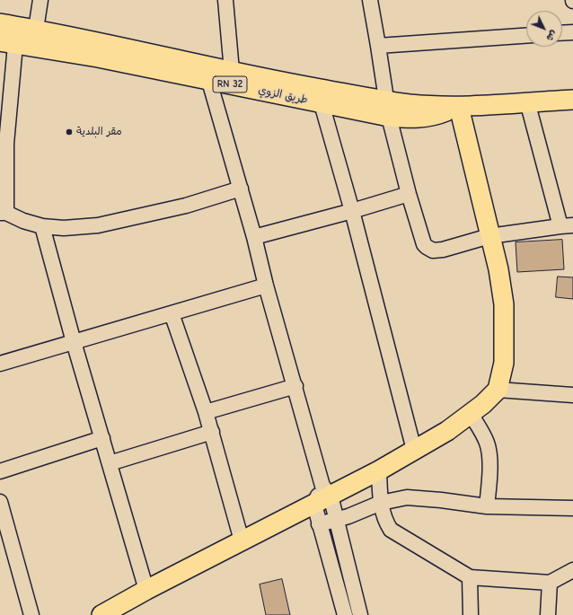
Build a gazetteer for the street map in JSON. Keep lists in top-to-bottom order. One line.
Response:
{"streets":{"main road":["RN 32","طريق الزوي"]},"places":["مقر البلدية"],"north":"bottom right"}
